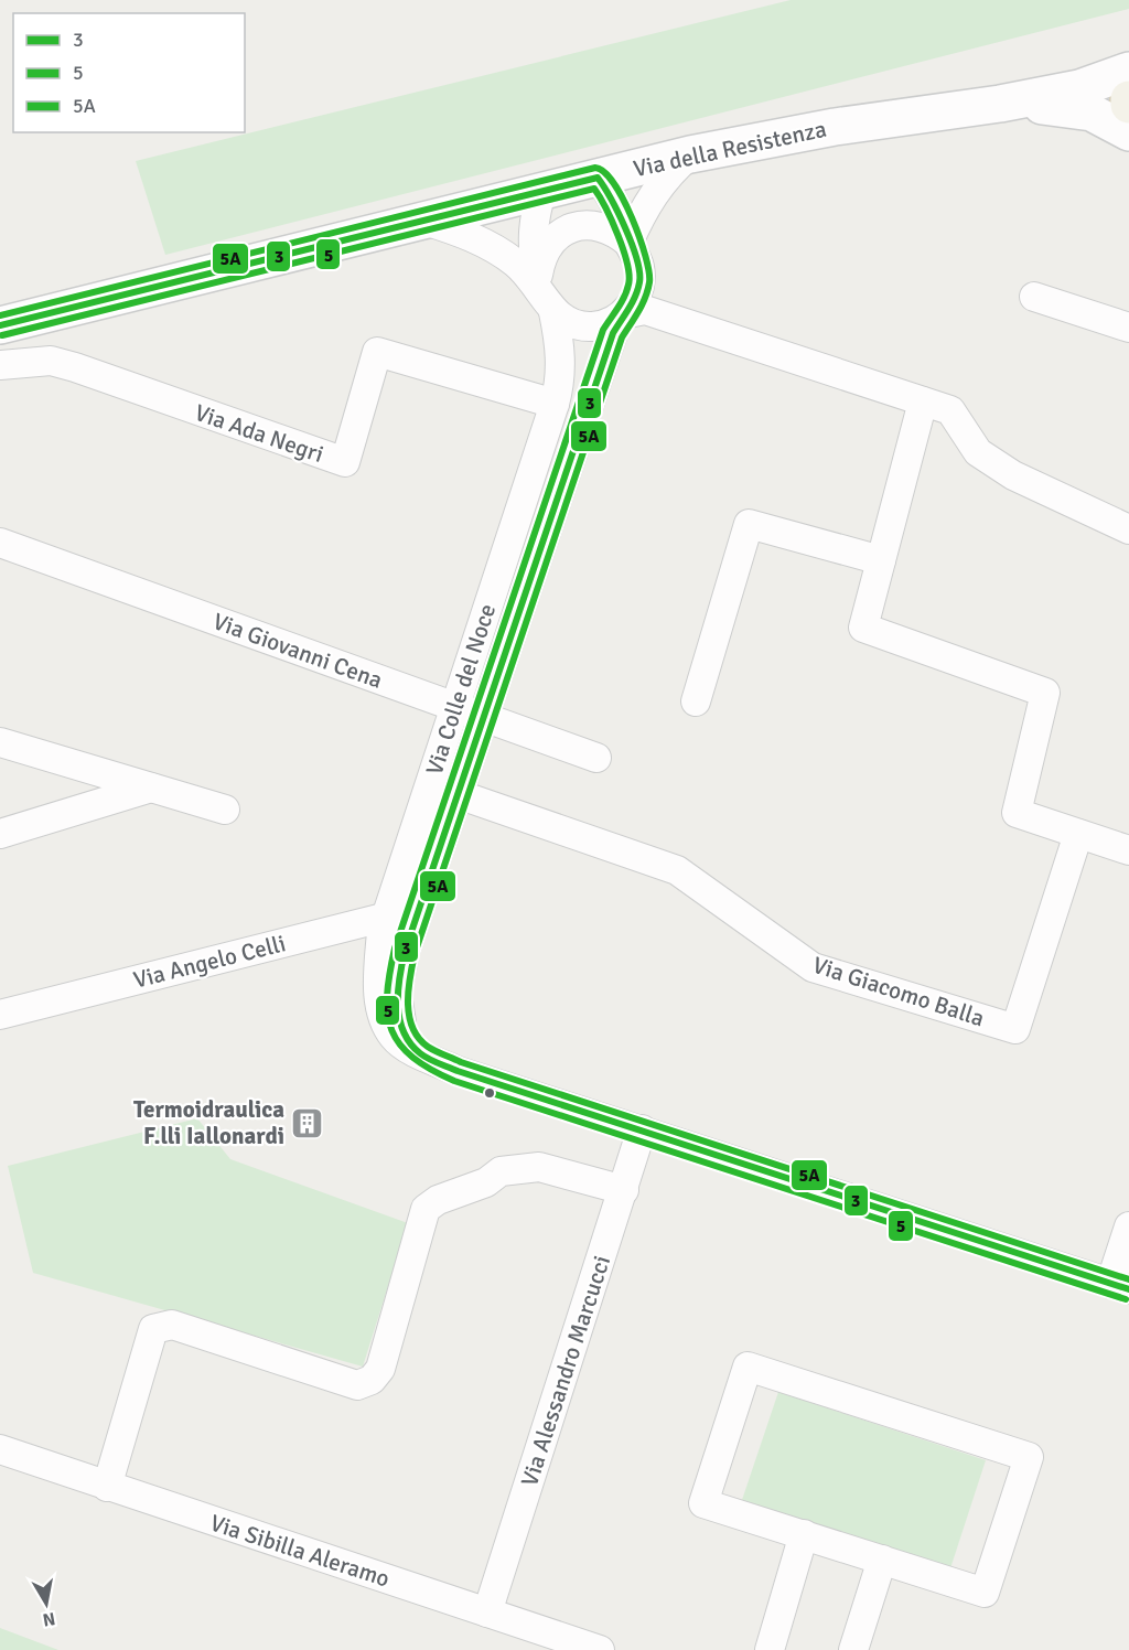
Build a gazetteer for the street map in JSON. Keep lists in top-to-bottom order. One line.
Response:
{"streets":{"street":["Via della Resistenza","Via Ada Negri","Via Giovanni Cena","Via Colle del Noce","Via Angelo Celli","Via Giacomo Balla","Via Alessandro Marcucci","Via Sibilla Aleramo"]},"crossings":[["Via della Resistenza","Via Colle del Noce"],["Via Ada Negri","Via Colle del Noce"],["Via Giovanni Cena","Via Colle del Noce"],["Via Colle del Noce","Via Angelo Celli"],["Via Colle del Noce","Via Giacomo Balla"],["Via Colle del Noce","Via Alessandro Marcucci"],["Via Alessandro Marcucci","Via Sibilla Aleramo"]],"places":{"building":["Termoidraulica F.lli Iallonardi"]},"lines":["transit line 5A","transit line 3","transit line 5"],"legend":["3","5","5A"],"north":"bottom"}
